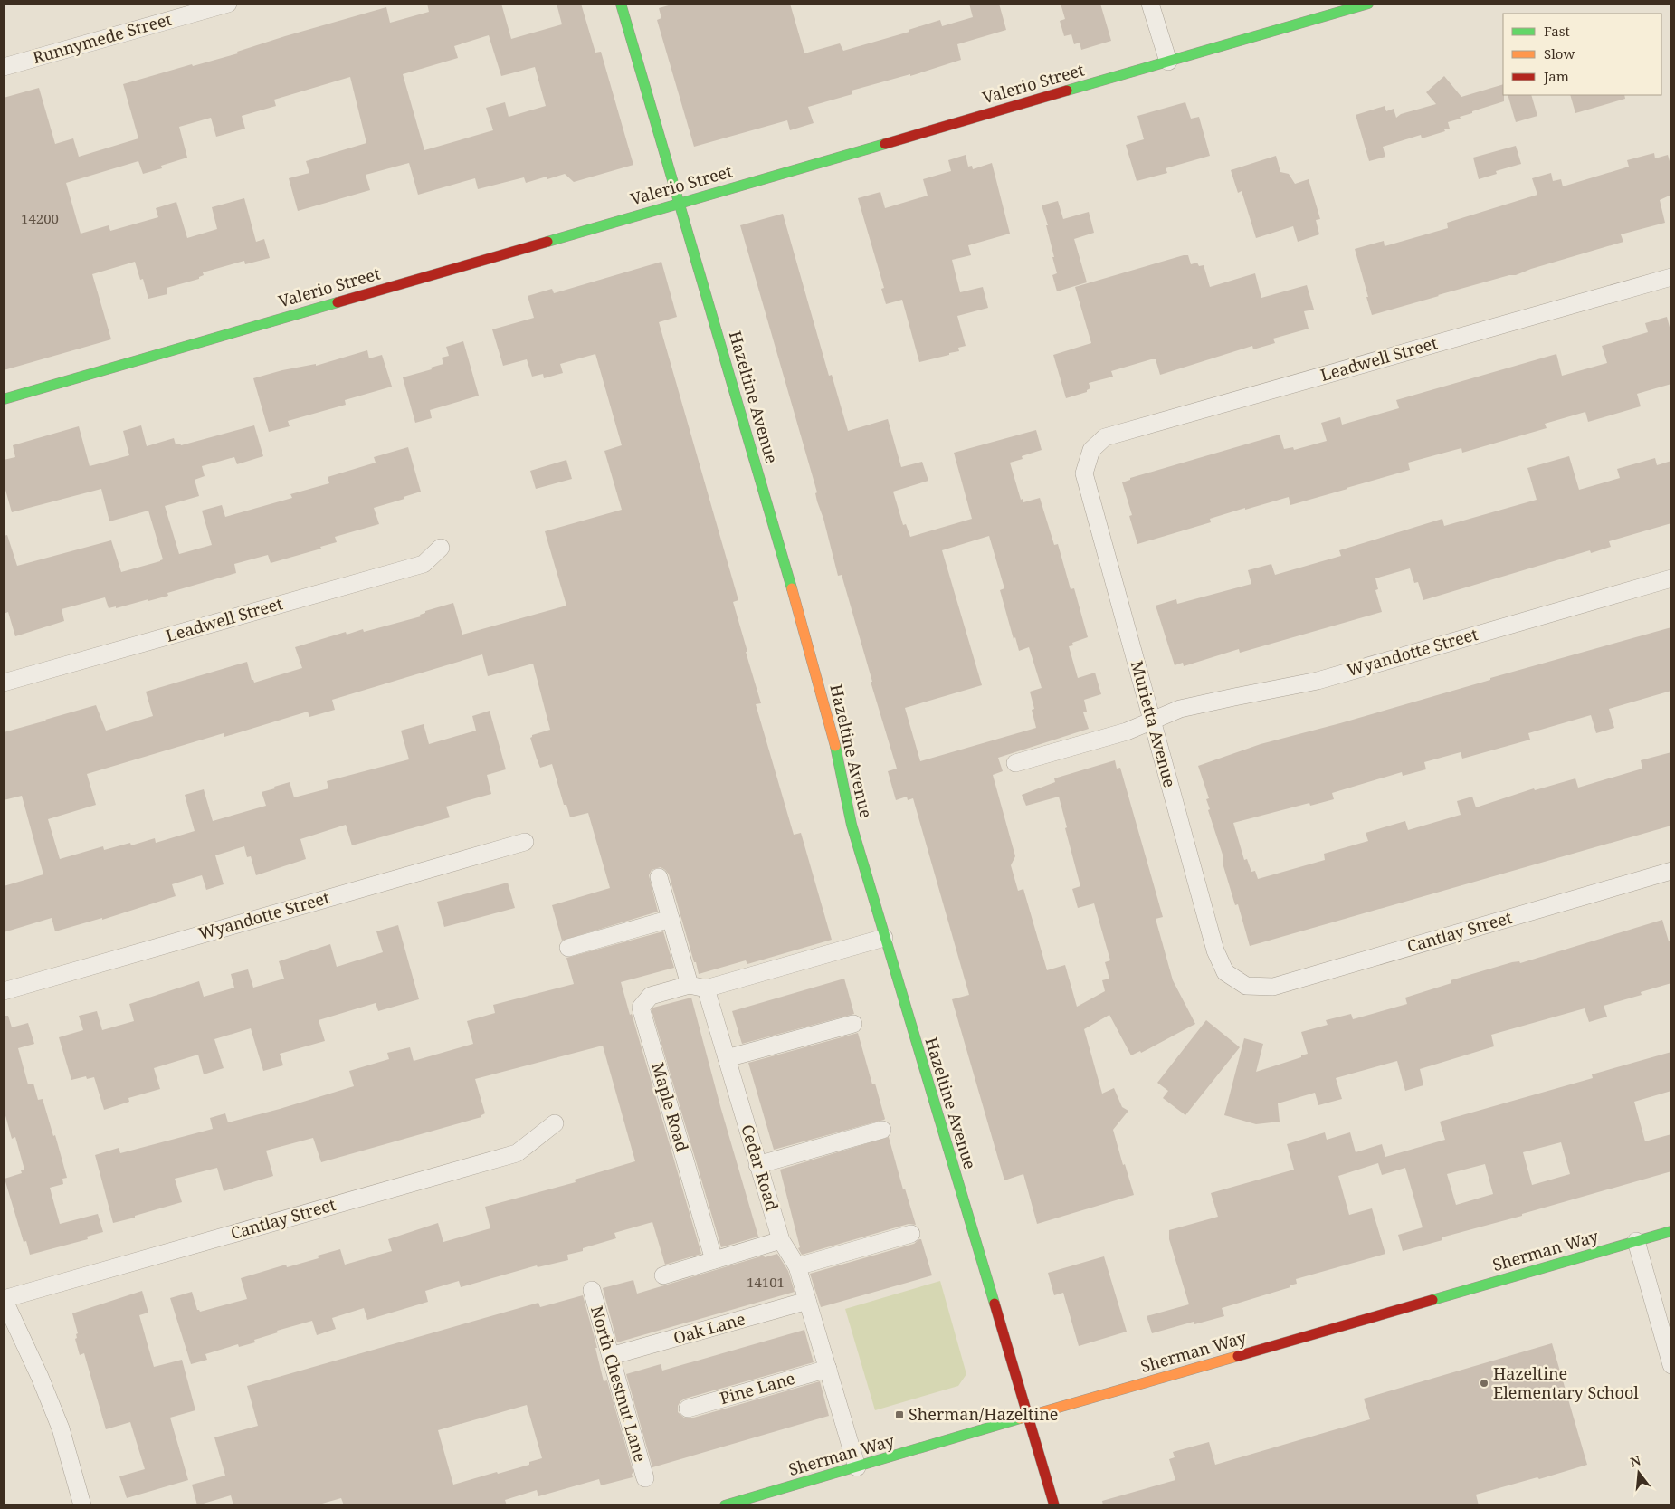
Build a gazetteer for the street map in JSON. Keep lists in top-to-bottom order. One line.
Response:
{"streets":{"street":["Runnymede Street","Valerio Street","Leadwell Street","Hazeltine Avenue","Wyandotte Street","Murietta Avenue","Cantlay Street","Maple Road","Cedar Road","Sherman Way","Oak Lane","North Chestnut Lane","Pine Lane"]},"crossings":[["Valerio Street","Hazeltine Avenue"],["Leadwell Street","Murietta Avenue"],["Hazeltine Avenue","Maple Road"],["Hazeltine Avenue","Sherman Way"],["Wyandotte Street","Murietta Avenue"],["Murietta Avenue","Cantlay Street"],["Maple Road","Cedar Road"],["Cedar Road","Sherman Way"],["Cedar Road","Oak Lane"],["Cedar Road","Pine Lane"],["Oak Lane","North Chestnut Lane"]],"places":{"other":["Hazeltine Elementary School"],"transit":["Sherman/Hazeltine"]},"house_numbers":["14200","14101"],"legend":["Fast","Slow","Jam"],"north":"top"}
